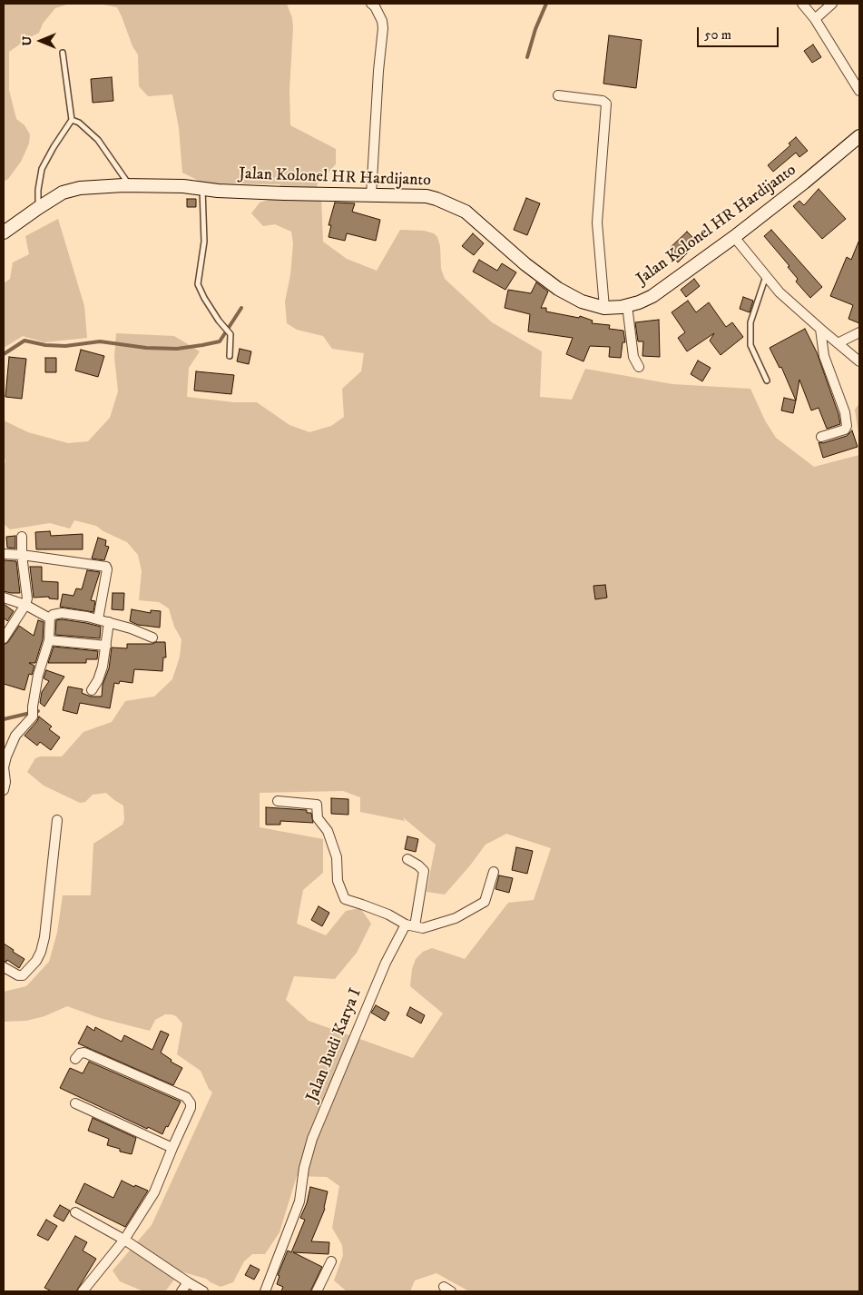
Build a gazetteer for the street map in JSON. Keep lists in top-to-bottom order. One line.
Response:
{"streets":{"main road":["Jalan Kolonel HR Hardijanto"],"street":["Jalan Budi Karya I"]},"scale_bar":"50 m","north":"left"}
